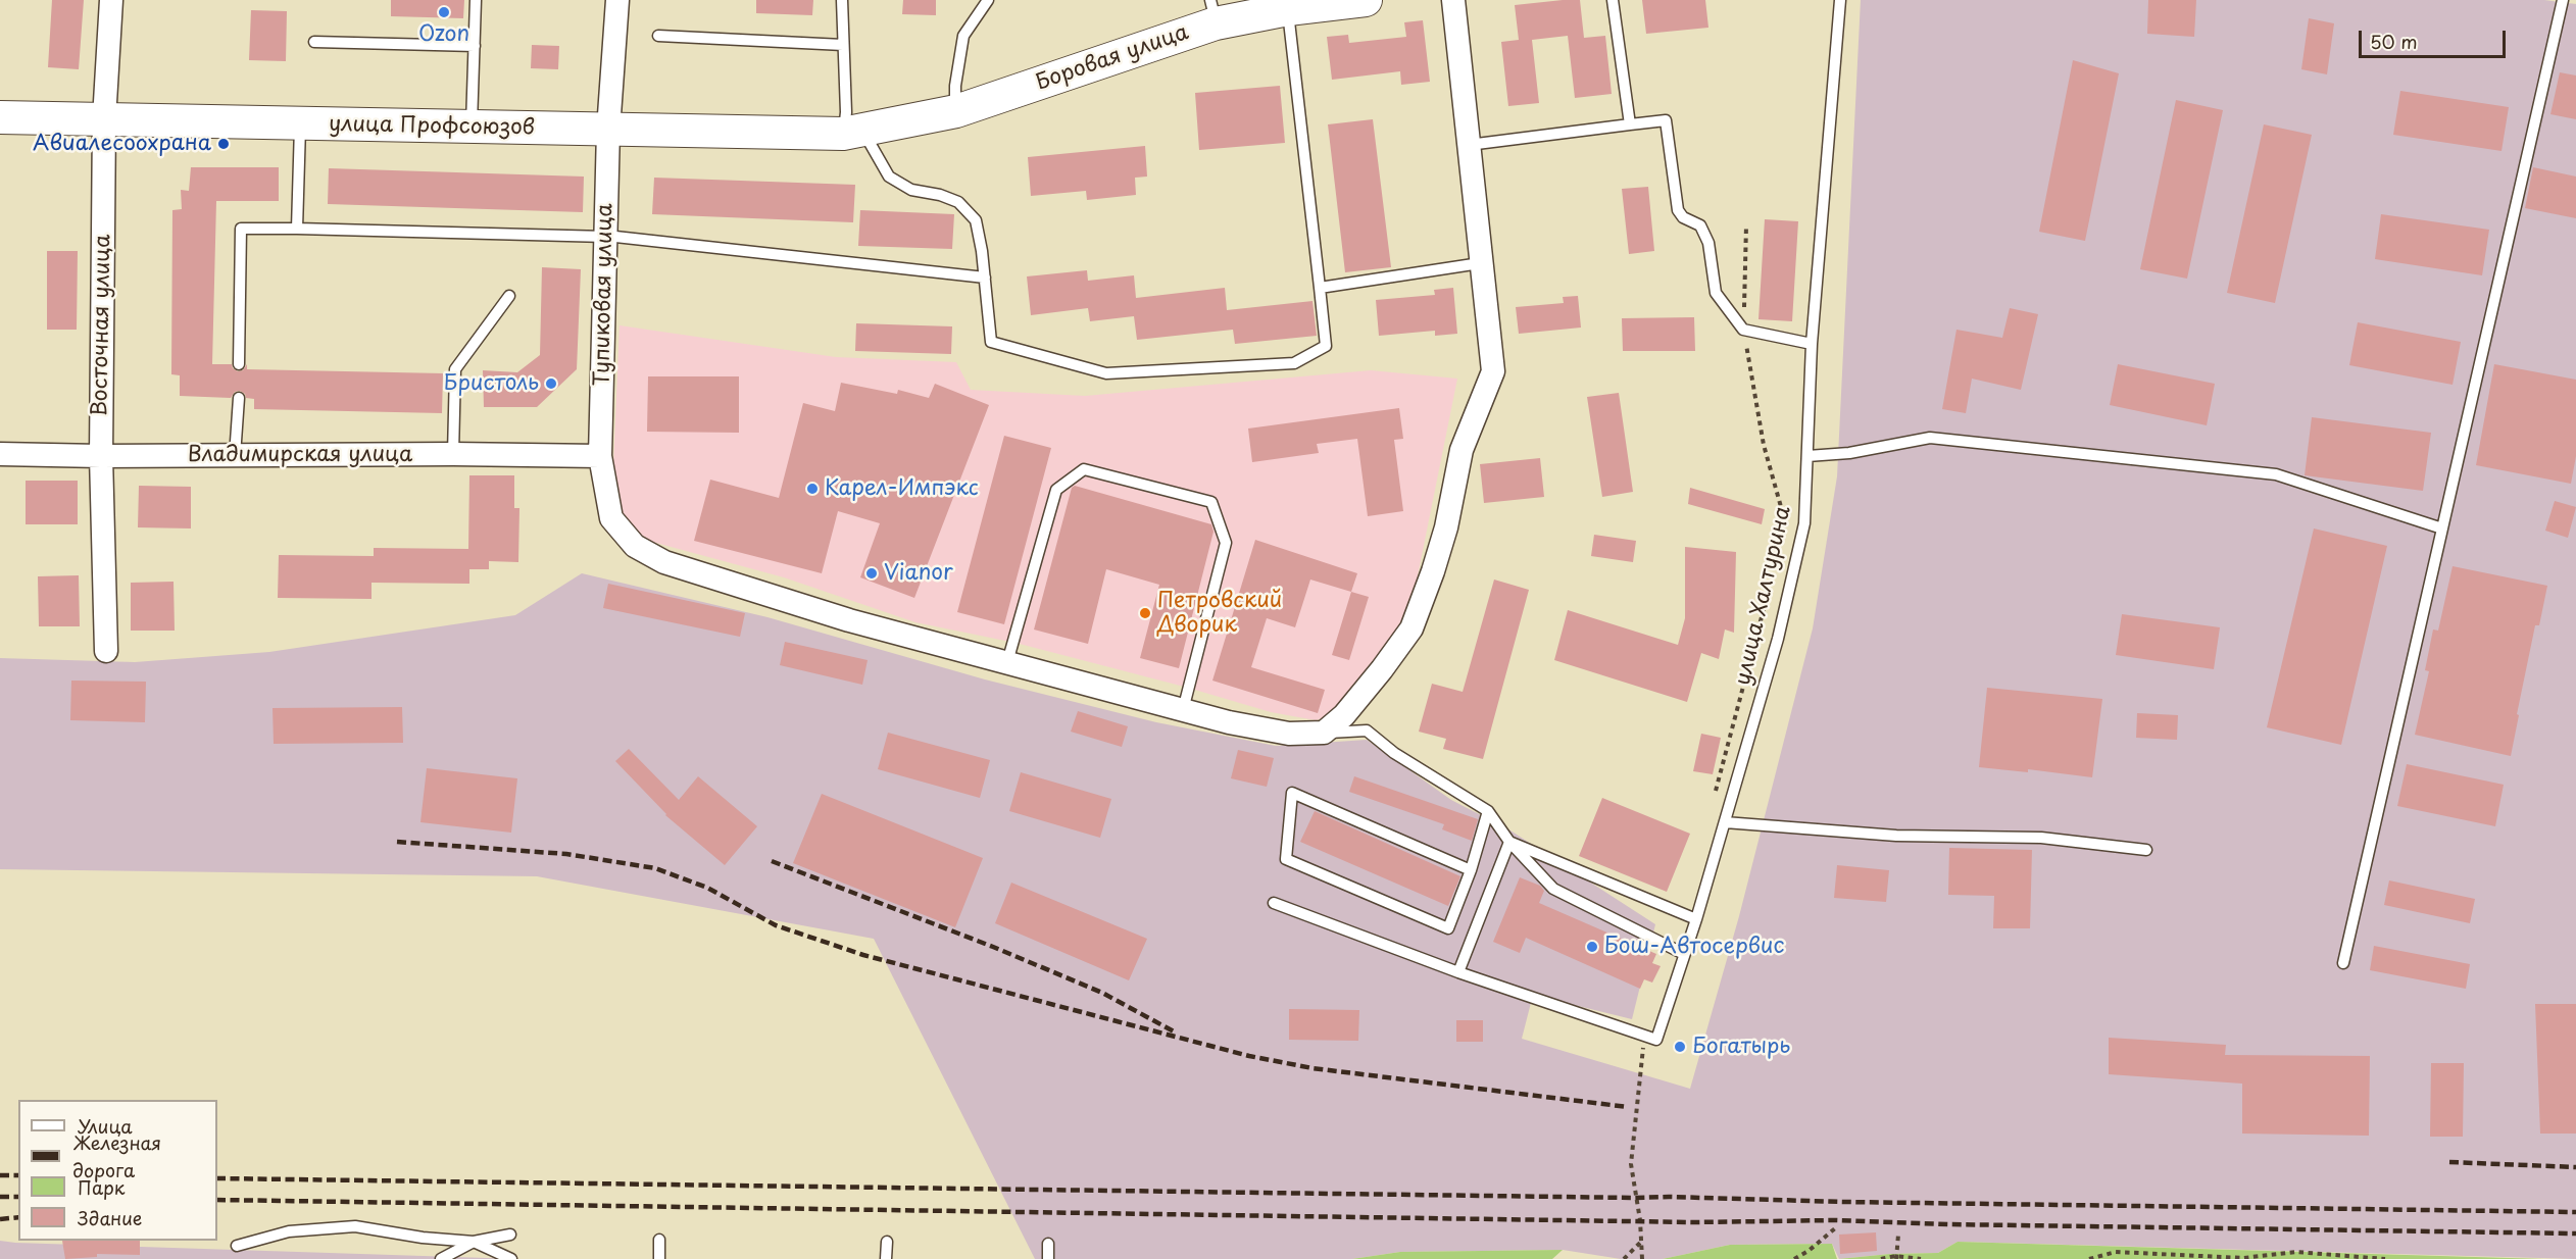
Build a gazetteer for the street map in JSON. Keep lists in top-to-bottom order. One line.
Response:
{"streets":{"main road":["Боровая улица","улица Профсоюзов"],"street":["Тупиковая улица","Восточная улица","Владимирская улица"],"lane":["улица Халтурина"]},"crossings":[["Боровая улица","улица Профсоюзов"],["улица Профсоюзов","Тупиковая улица"],["улица Профсоюзов","Восточная улица"],["Тупиковая улица","Владимирская улица"],["Восточная улица","Владимирская улица"]],"places":["Ozon","Авиалесоохрана","Бристоль","Карел-Импэкс","Vianor","Петровский Дворик","Бош-Автосервис","Богатырь"],"legend":["Улица","Железная дорога","Парк","Здание"],"scale_bar":"50 m"}
